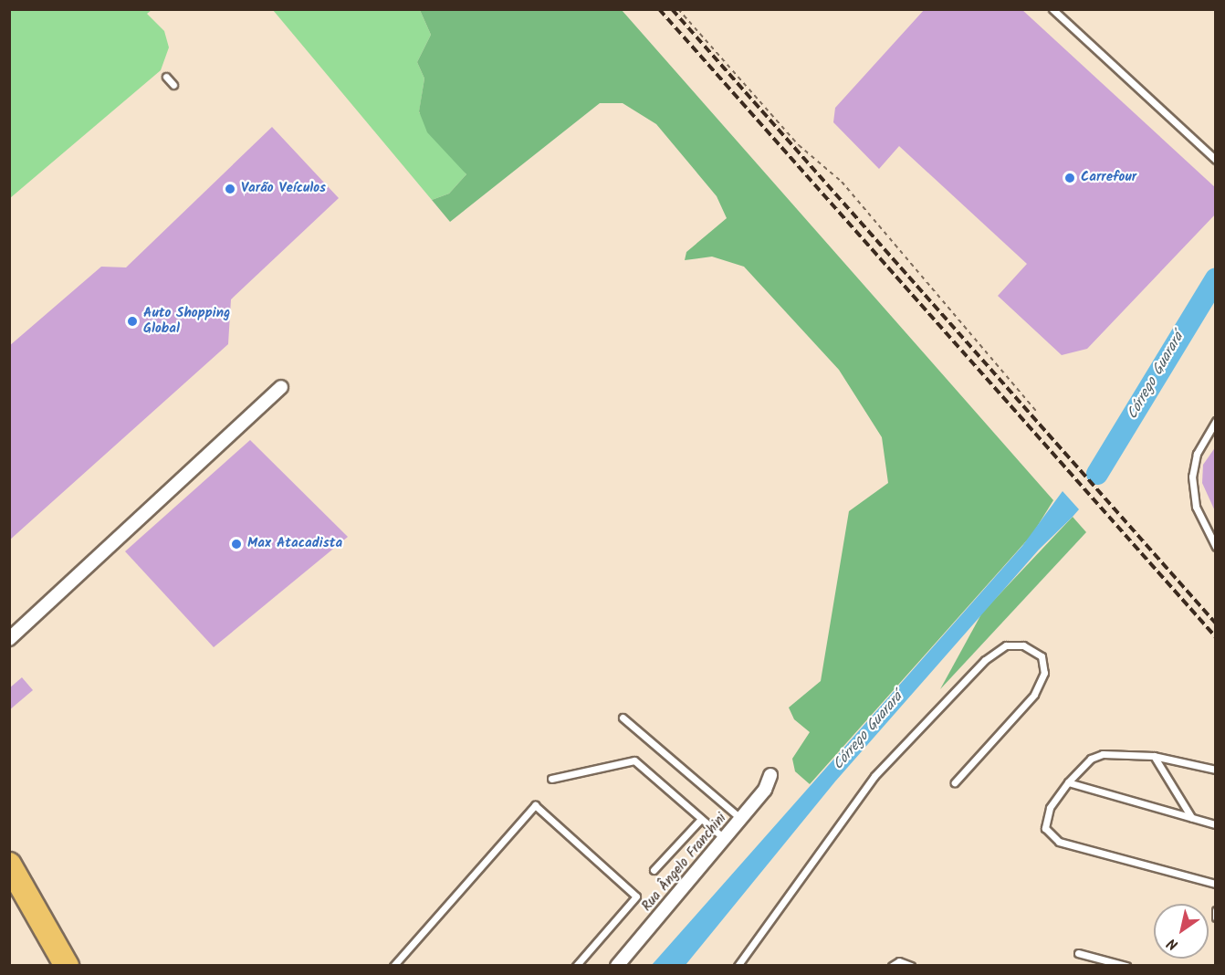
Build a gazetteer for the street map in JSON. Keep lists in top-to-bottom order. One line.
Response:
{"streets":{"street":["Rua Ângelo Franchini"]},"water":["Córrego Guarará"],"places":["Carrefour","Varão Veículos","Auto Shopping Global","Max Atacadista"],"north":"bottom left"}
